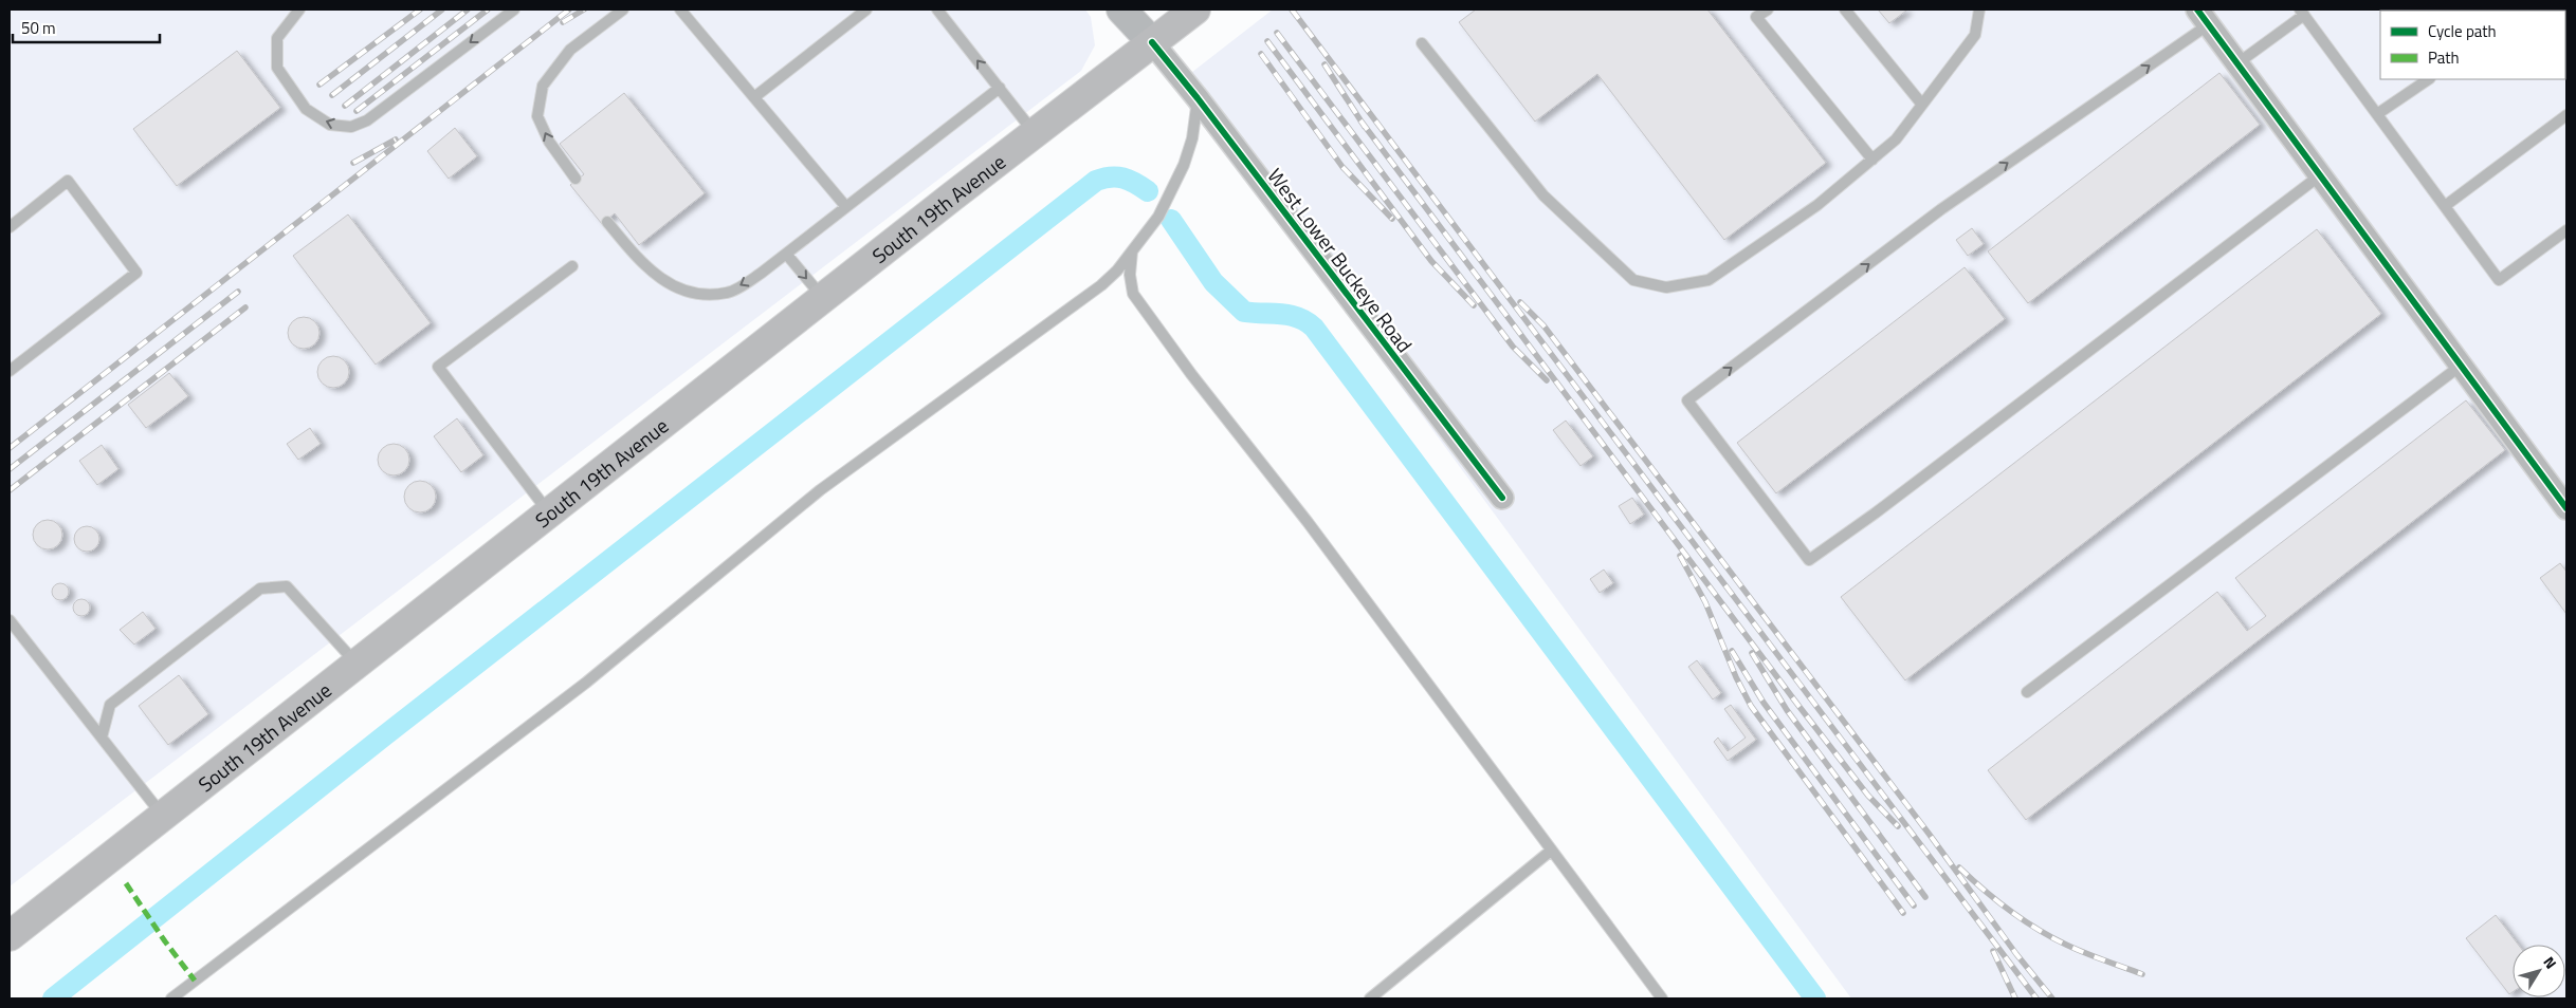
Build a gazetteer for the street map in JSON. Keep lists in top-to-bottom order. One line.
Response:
{"streets":{"main road":["South 19th Avenue","West Lower Buckeye Road"]},"crossings":[["South 19th Avenue","West Lower Buckeye Road"]],"legend":["Cycle path","Path"],"scale_bar":"50 m","north":"top right"}
